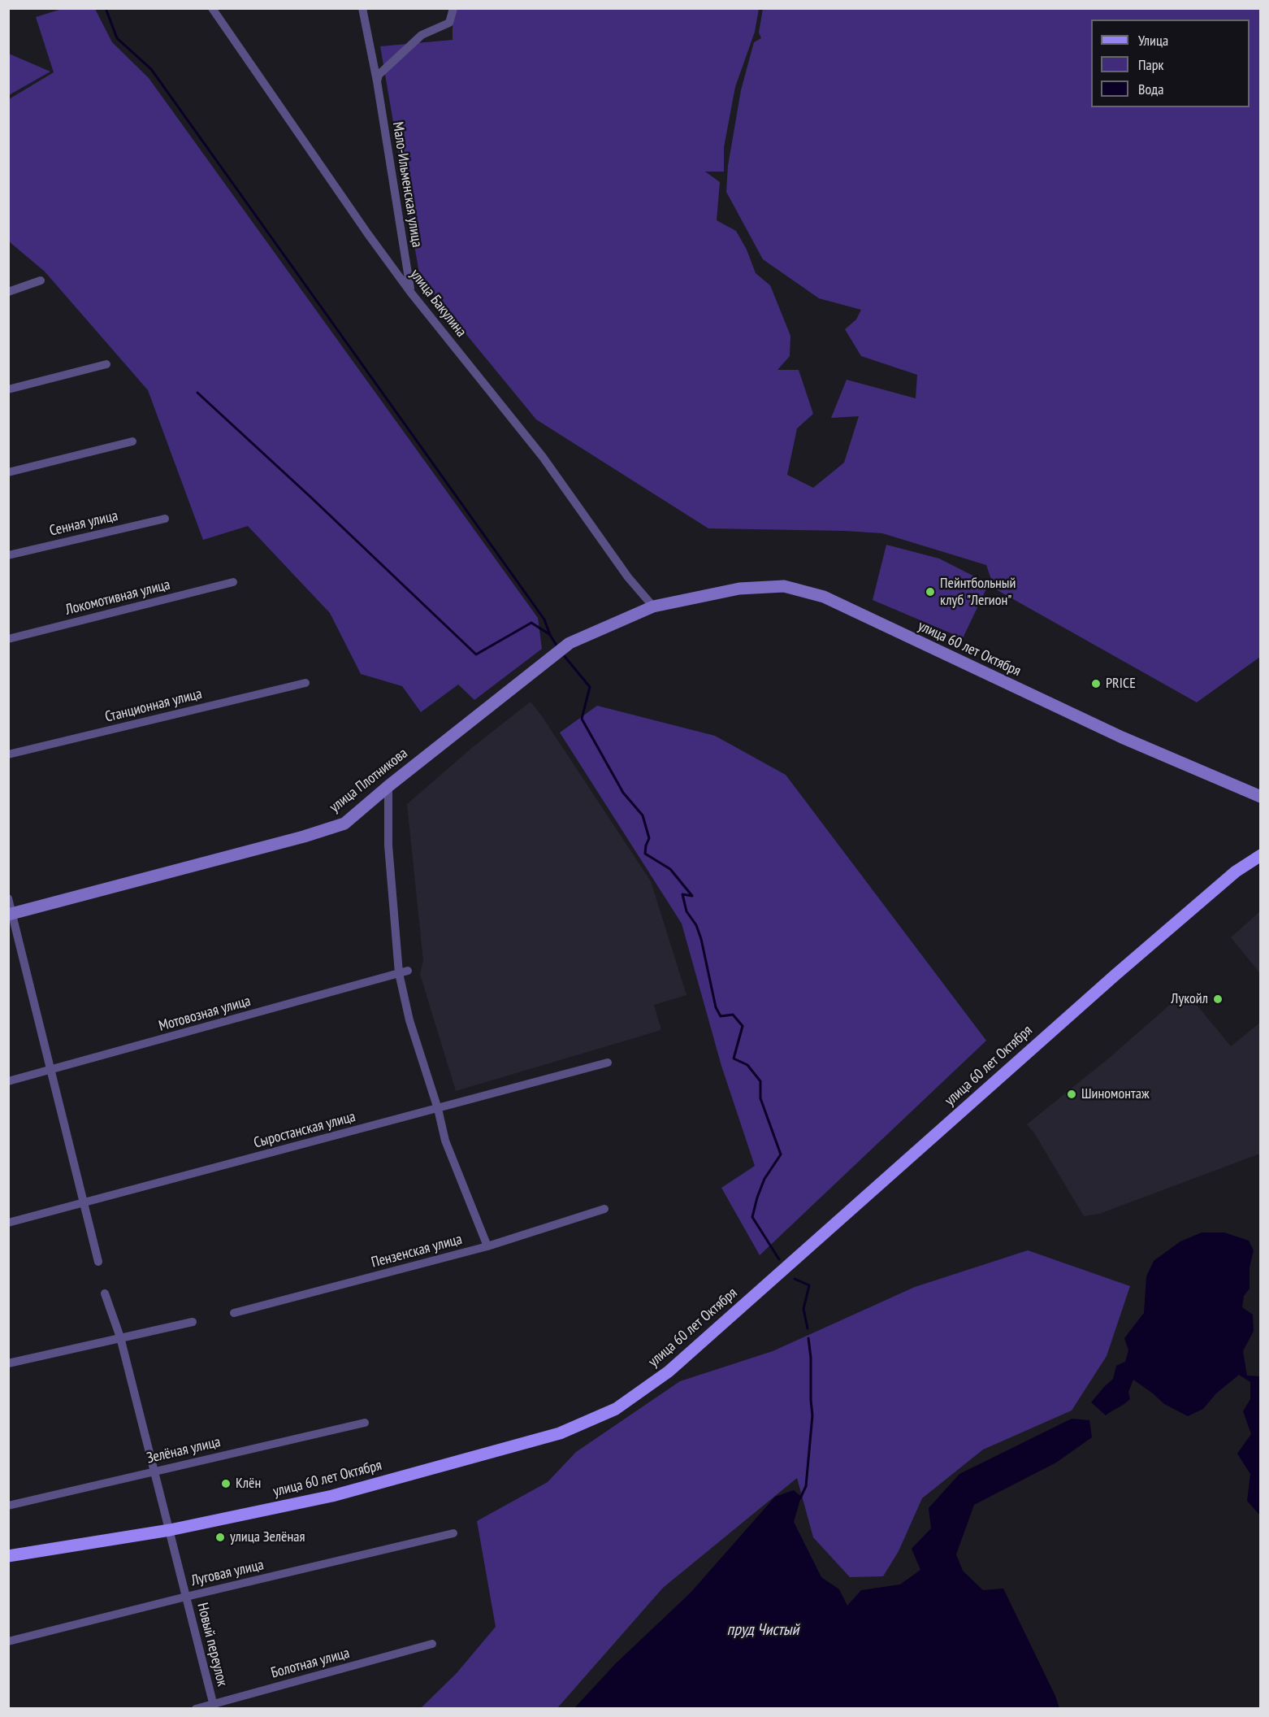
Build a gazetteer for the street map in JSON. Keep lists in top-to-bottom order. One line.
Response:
{"streets":{"main road":["улица 60 лет Октября"],"street":["Мало-Ильменская улица","улица Бакулина","Сенная улица","Локомотивная улица","Станционная улица","улица Плотникова","Мотовозная улица","Сыростанская улица","Пензенская улица","Зелёная улица","Луговая улица","Новый переулок","Болотная улица"]},"crossings":[["Мало-Ильменская улица","улица Бакулина"],["улица Бакулина","улица 60 лет Октября"],["улица Бакулина","улица Плотникова"],["улица 60 лет Октября","улица Плотникова"],["улица 60 лет Октября","Новый переулок"],["Зелёная улица","Новый переулок"],["Луговая улица","Новый переулок"],["Новый переулок","Болотная улица"]],"water":["пруд Чистый"],"places":["Пейнтбольный клуб \"Легион\"","PRICE","Лукойл","Шиномонтаж","Клён","улица Зелёная"],"legend":["Улица","Парк","Вода"]}
